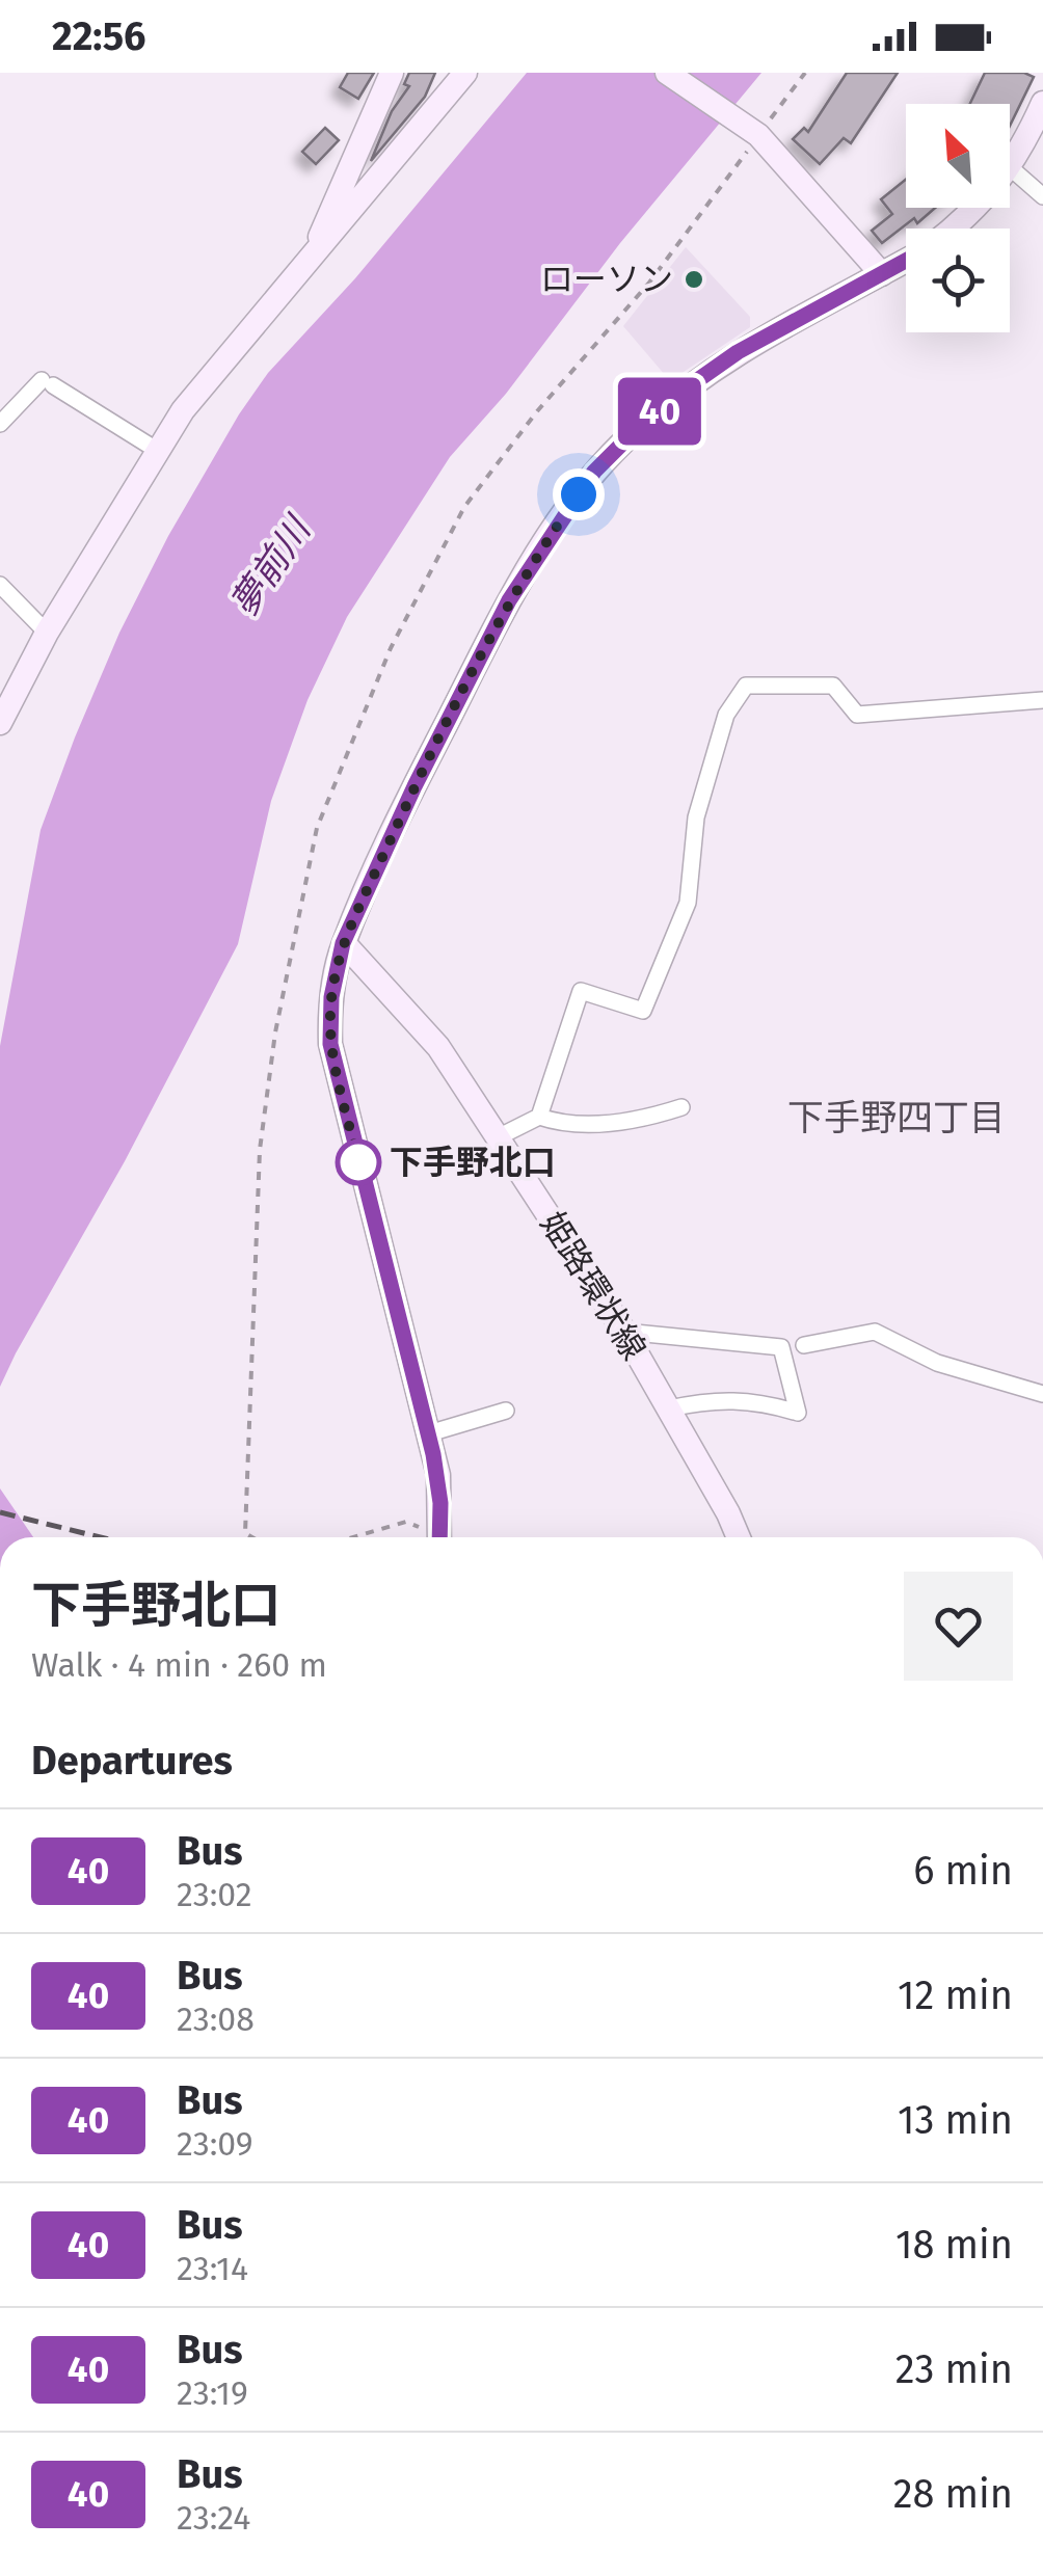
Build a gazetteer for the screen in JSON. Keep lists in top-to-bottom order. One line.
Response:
{"streets":{"street":["姫路環状線"]},"districts":["下手野四丁目"],"water":["夢前川"],"places":["ローソン","下手野北口"],"lines":["bus line 40"],"north":"top left","page":{"status":"22:56","on_map":"40","heading":[["下手野北口","Walk · 4 min · 260 m"],"Departures"],"list":[{"mark":"40","name":"Bus","note":"23:02","value":"6 min"},{"mark":"40","name":"Bus","note":"23:08","value":"12 min"},{"mark":"40","name":"Bus","note":"23:09","value":"13 min"},{"mark":"40","name":"Bus","note":"23:14","value":"18 min"},{"mark":"40","name":"Bus","note":"23:19","value":"23 min"},{"mark":"40","name":"Bus","note":"23:24","value":"28 min"}]}}
